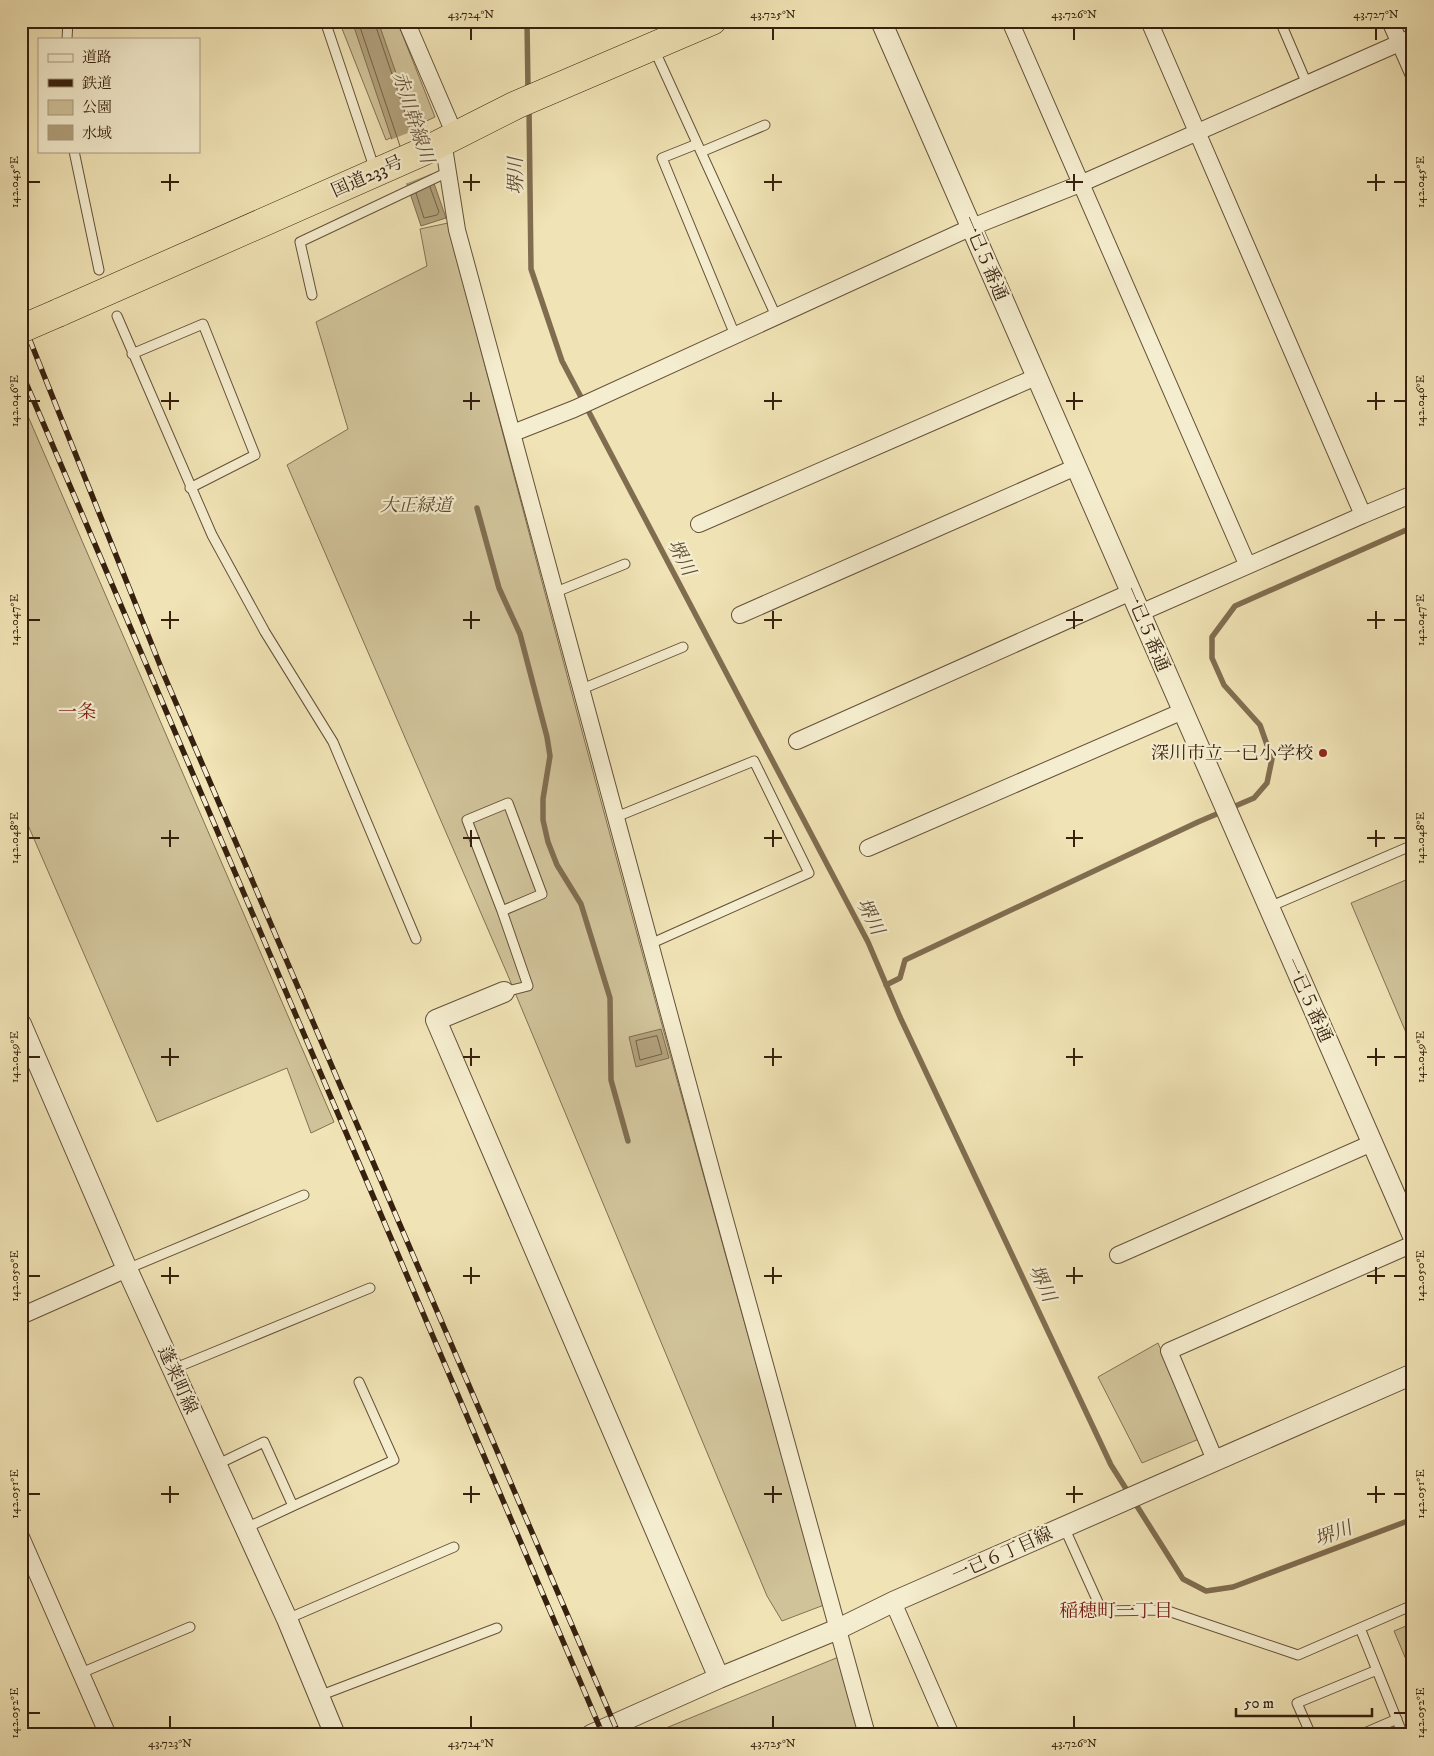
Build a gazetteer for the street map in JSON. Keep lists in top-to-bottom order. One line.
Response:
{"streets":{"highway":["国道233号"],"street":["一已５番通","蓬莱町線","一已６丁目線"]},"districts":["一条","稲穂町一丁目"],"water":["赤川幹線川","堺川"],"parks":["大正緑道"],"places":["深川市立一已小学校"],"legend":["道路","鉄道","公園","水域"],"scale_bar":"50 m","coordinates":["43.724°N","43.725°N","43.726°N","43.727°N","142.045°E","142.046°E","142.047°E","142.048°E","142.049°E","142.050°E","142.051°E","142.052°E","43.723°N"]}
